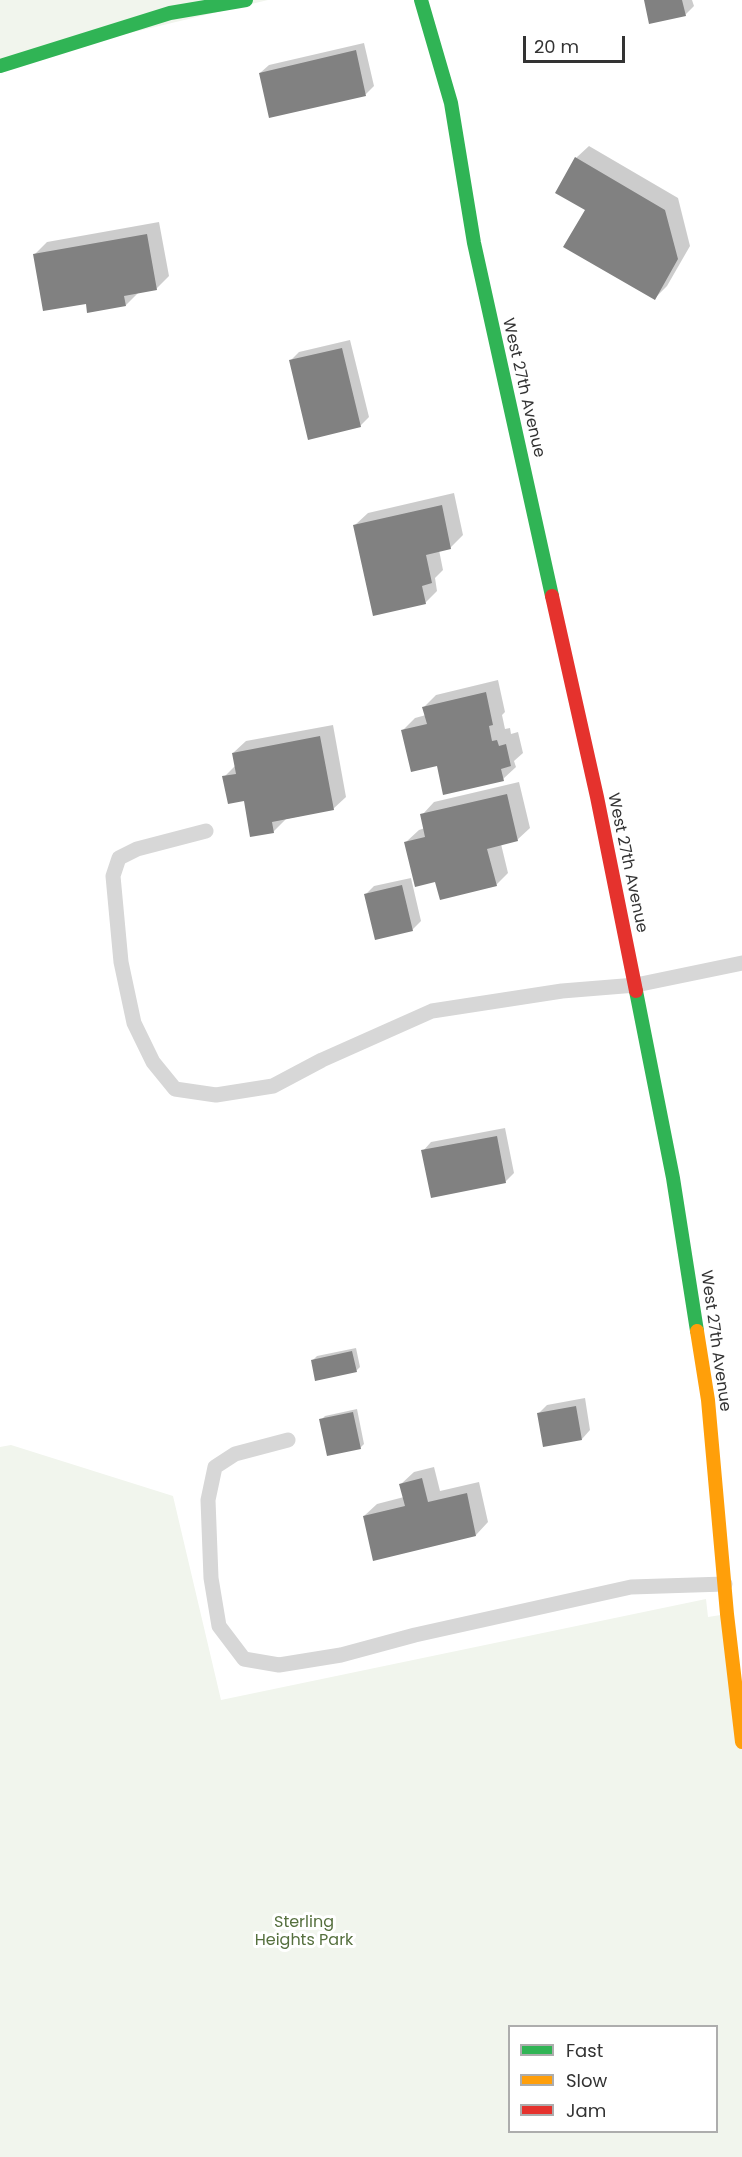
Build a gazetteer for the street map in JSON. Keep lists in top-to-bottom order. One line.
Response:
{"streets":{"street":["West 27th Avenue"]},"parks":["Sterling Heights Park"],"legend":["Fast","Slow","Jam"],"scale_bar":"20 m"}
